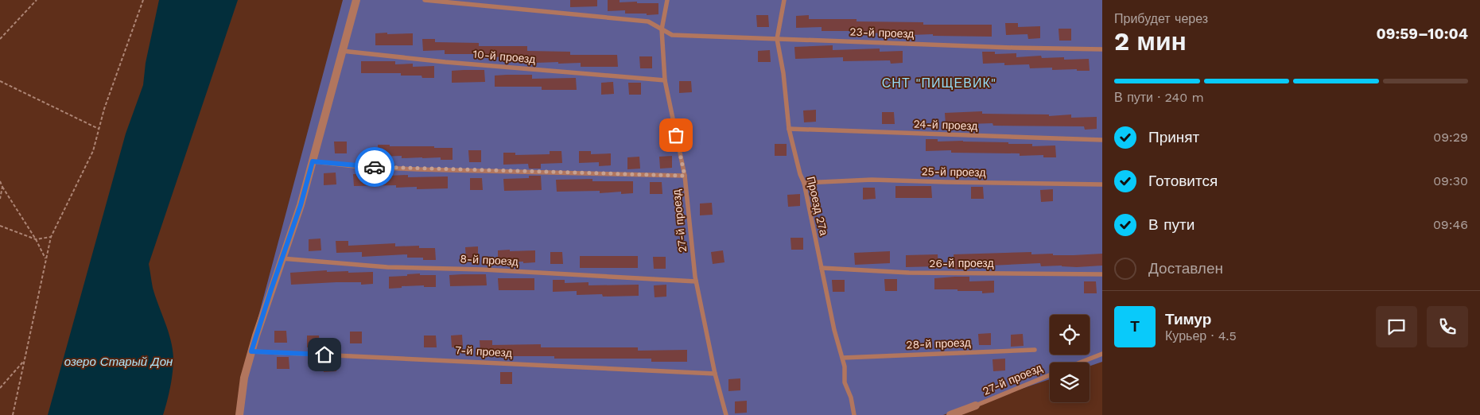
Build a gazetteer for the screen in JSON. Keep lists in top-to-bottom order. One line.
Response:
{"streets":{"lane":["23-й проезд","10-й проезд","24-й проезд","25-й проезд","Проезд 27а","27-й проезд","8-й проезд","26-й проезд","28-й проезд","7-й проезд"]},"crossings":[["23-й проезд","Проезд 27а"],["23-й проезд","27-й проезд"],["10-й проезд","27-й проезд"],["24-й проезд","Проезд 27а"],["25-й проезд","Проезд 27а"],["Проезд 27а","26-й проезд"],["Проезд 27а","28-й проезд"],["27-й проезд","8-й проезд"],["27-й проезд","7-й проезд"]],"districts":["СНТ \"ПИЩЕВИК\""],"water":["озеро Старый Дон"],"page":{"heading":["2 мин","Прибудет через","09:59–10:04"],"panel":["Тимур","Курьер · 4.5"],"bar":"В пути · 240 m","list":[["Принят","09:29"],["Готовится","09:30"],["В пути","09:46"],"Доставлен"],"round":"Т"}}
